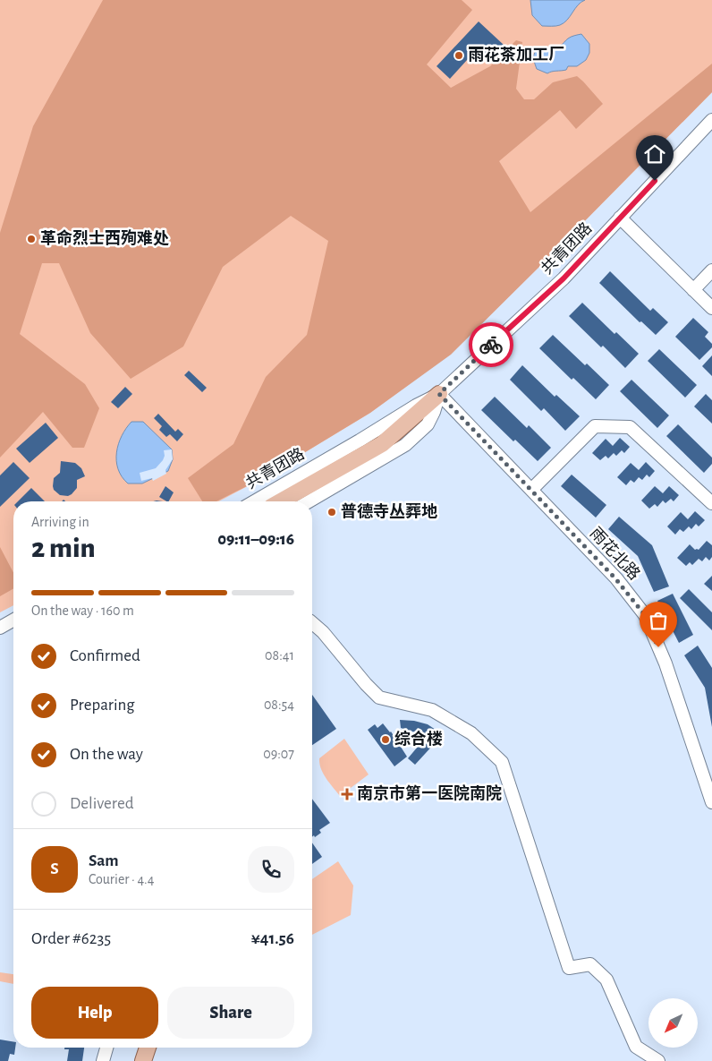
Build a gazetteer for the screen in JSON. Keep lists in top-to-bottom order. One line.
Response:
{"streets":{"street":["共青团路","雨花北路"]},"crossings":[["共青团路","雨花北路"]],"places":{"other":["雨花茶加工厂","革命烈士西殉难处","普德寺丛葬地","综合楼"],"health":["南京市第一医院南院"]},"north":"bottom left","page":{"heading":["2 min","Arriving in","09:11–09:16"],"panel":["Sam","Courier · 4.4","Order #6235","¥41.56"],"bar":"On the way · 160 m","list":[["Confirmed","08:41"],["Preparing","08:54"],["On the way","09:07"],"Delivered"],"round":"S","buttons":["Help","Share"]}}
